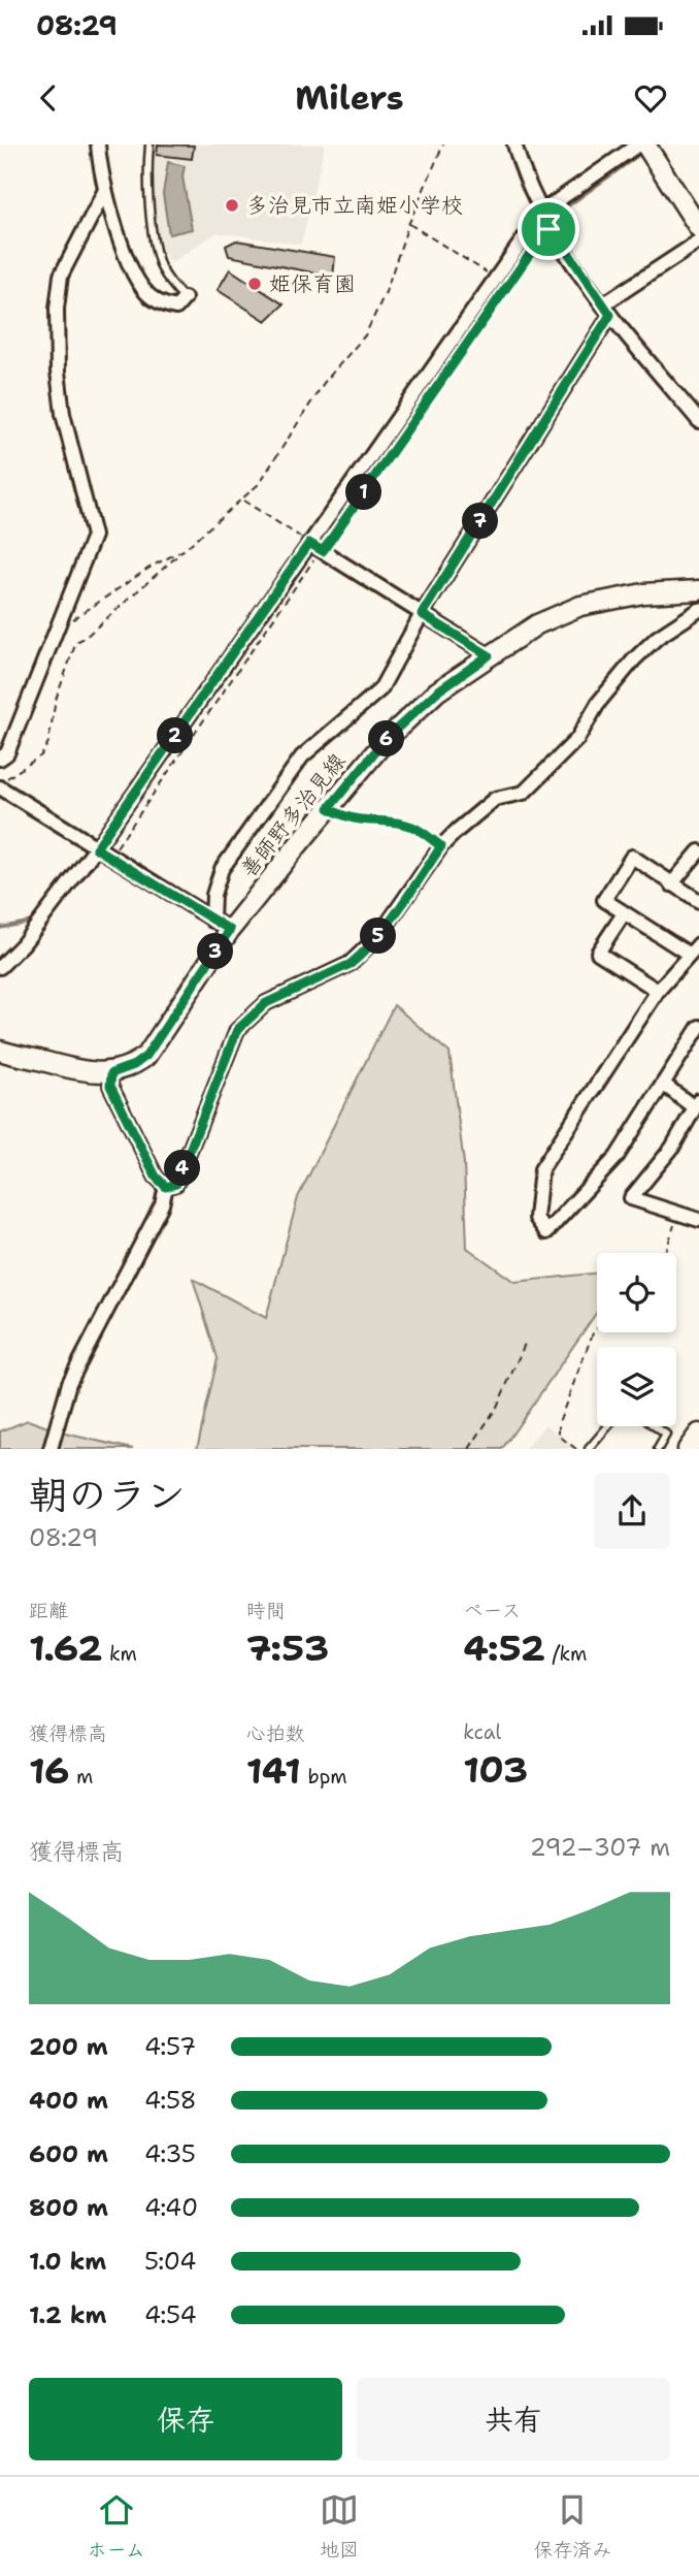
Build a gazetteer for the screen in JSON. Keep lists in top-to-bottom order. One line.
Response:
{"streets":{"main road":["善師野多治見線"]},"places":["多治見市立南姫小学校","姫保育園"],"page":{"status":"08:29","header":"Milers","pins":["1","7","2","6","5","3","4"],"heading":["朝のラン","08:29"],"stats":[["距離","1.62 km"],["時間","7:53"],["ペース","4:52 /km"],["獲得標高","16 m"],["心拍数","141 bpm"],["kcal","103"]],"chart":["獲得標高","292–307 m"],"list":[{"name":"200 m","note":"4:57"},{"name":"400 m","note":"4:58"},{"name":"600 m","note":"4:35"},{"name":"800 m","note":"4:40"},{"name":"1.0 km","note":"5:04"},{"name":"1.2 km","note":"4:54"}],"buttons":["保存","共有"],"tabs":["ホーム","地図","保存済み"]}}
